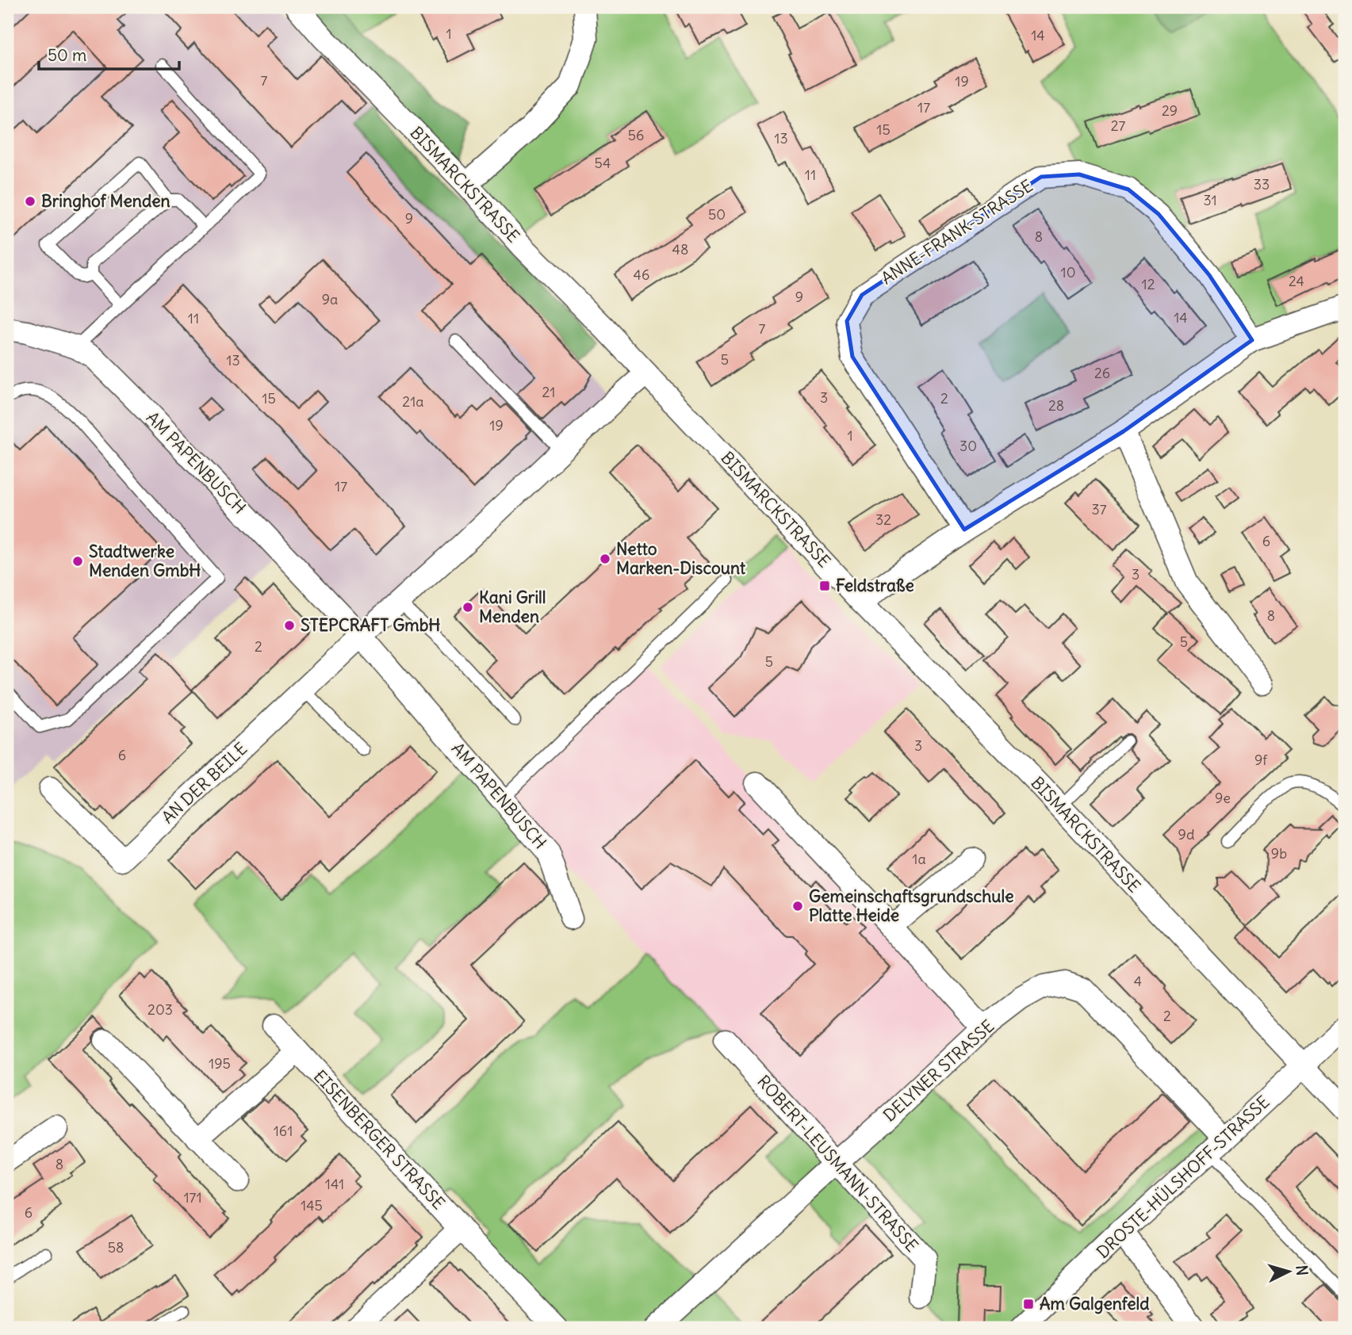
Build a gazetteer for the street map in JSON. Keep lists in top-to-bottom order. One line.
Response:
{"streets":{"street":["BISMARCKSTRASSE","ANNE-FRANK-STRASSE","AM PAPENBUSCH","AN DER BEILE","DELYNER STRASSE","EISENBERGER STRASSE","ROBERT-LEUSMANN-STRASSE","DROSTE-HÜLSHOFF-STRASSE"]},"crossings":[["BISMARCKSTRASSE","DROSTE-HÜLSHOFF-STRASSE"],["AM PAPENBUSCH","AN DER BEILE"],["DELYNER STRASSE","ROBERT-LEUSMANN-STRASSE"],["DELYNER STRASSE","DROSTE-HÜLSHOFF-STRASSE"]],"places":{"other":["Bringhof Menden","Netto Marken-Discount","Stadtwerke Menden GmbH","Kani Grill Menden","STEPCRAFT GmbH","Gemeinschaftsgrundschule Platte Heide"],"transit":["Feldstraße","Am Galgenfeld"]},"house_numbers":["1","14","7","19","17","29","27","15","56","13","54","11","33","31","50","9","8","48","10","46","24","12","9","9a","14","11","7","5","13","26","21","3","15","2","21a","28","19","1","30","17","37","32","6","3","8","5","2","5","3","6","9f","9e","9d","9b","1a","4","203","2","195","161","8","141","171","145","6","58"],"scale_bar":"50 m","north":"right"}
